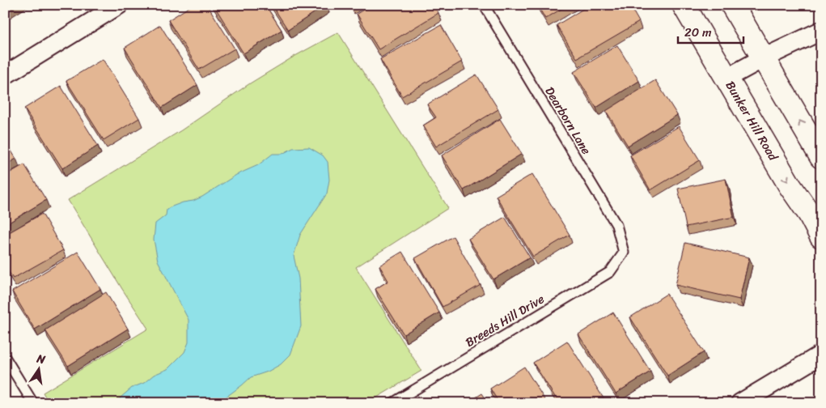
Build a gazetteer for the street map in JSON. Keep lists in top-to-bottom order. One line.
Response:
{"streets":{"main road":["Bunker Hill Road"],"lane":["Dearborn Lane","Breeds Hill Drive"]},"crossings":[["Dearborn Lane","Breeds Hill Drive"]],"scale_bar":"20 m","north":"top"}
